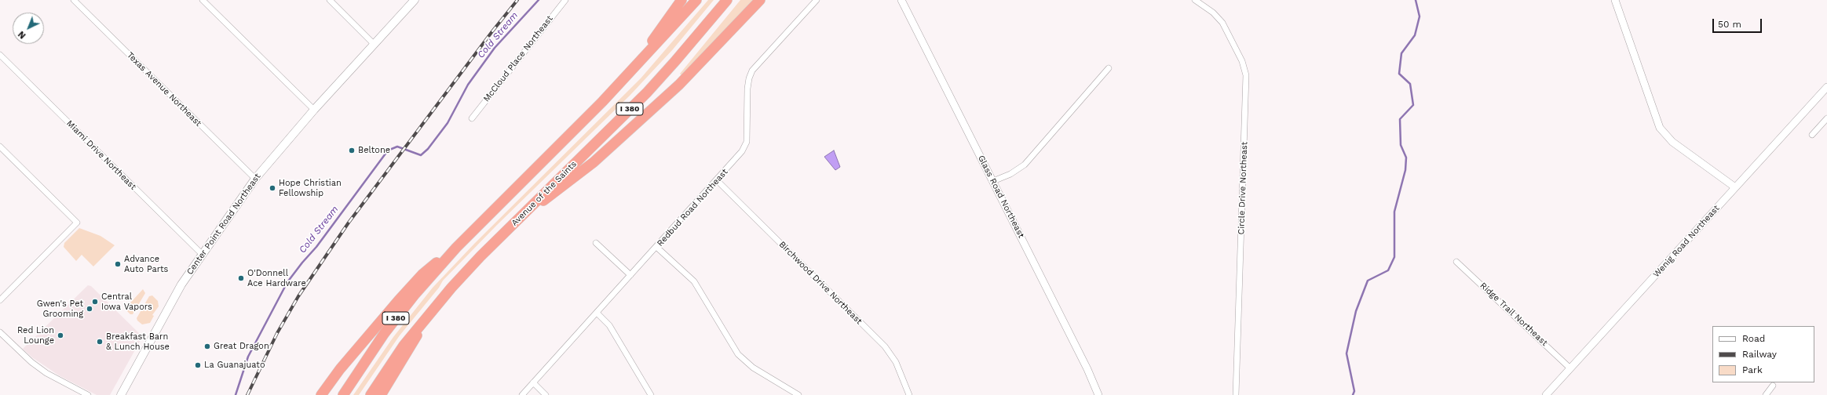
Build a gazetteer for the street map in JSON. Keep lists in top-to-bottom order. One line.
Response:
{"streets":{"highway":["I 380","Avenue of the Saints"],"main road":["Center Point Road Northeast"],"street":["McCloud Place Northeast","Texas Avenue Northeast","Miami Drive Northeast","Circle Drive Northeast","Glass Road Northeast","Redbud Road Northeast","Wenig Road Northeast","Birchwood Drive Northeast","Ridge Trail Northeast"]},"crossings":[["Texas Avenue Northeast","Center Point Road Northeast"],["Miami Drive Northeast","Center Point Road Northeast"],["Redbud Road Northeast","Birchwood Drive Northeast"],["Wenig Road Northeast","Ridge Trail Northeast"]],"water":["Cold Stream"],"places":["Beltone","Hope Christian Fellowship","Advance Auto Parts","O'Donnell Ace Hardware","Central Iowa Vapors","Gwen's Pet Grooming","Red Lion Lounge","Breakfast Barn & Lunch House","Great Dragon","La Guanajuato"],"legend":["Road","Railway","Park"],"scale_bar":"50 m","north":"bottom left"}
